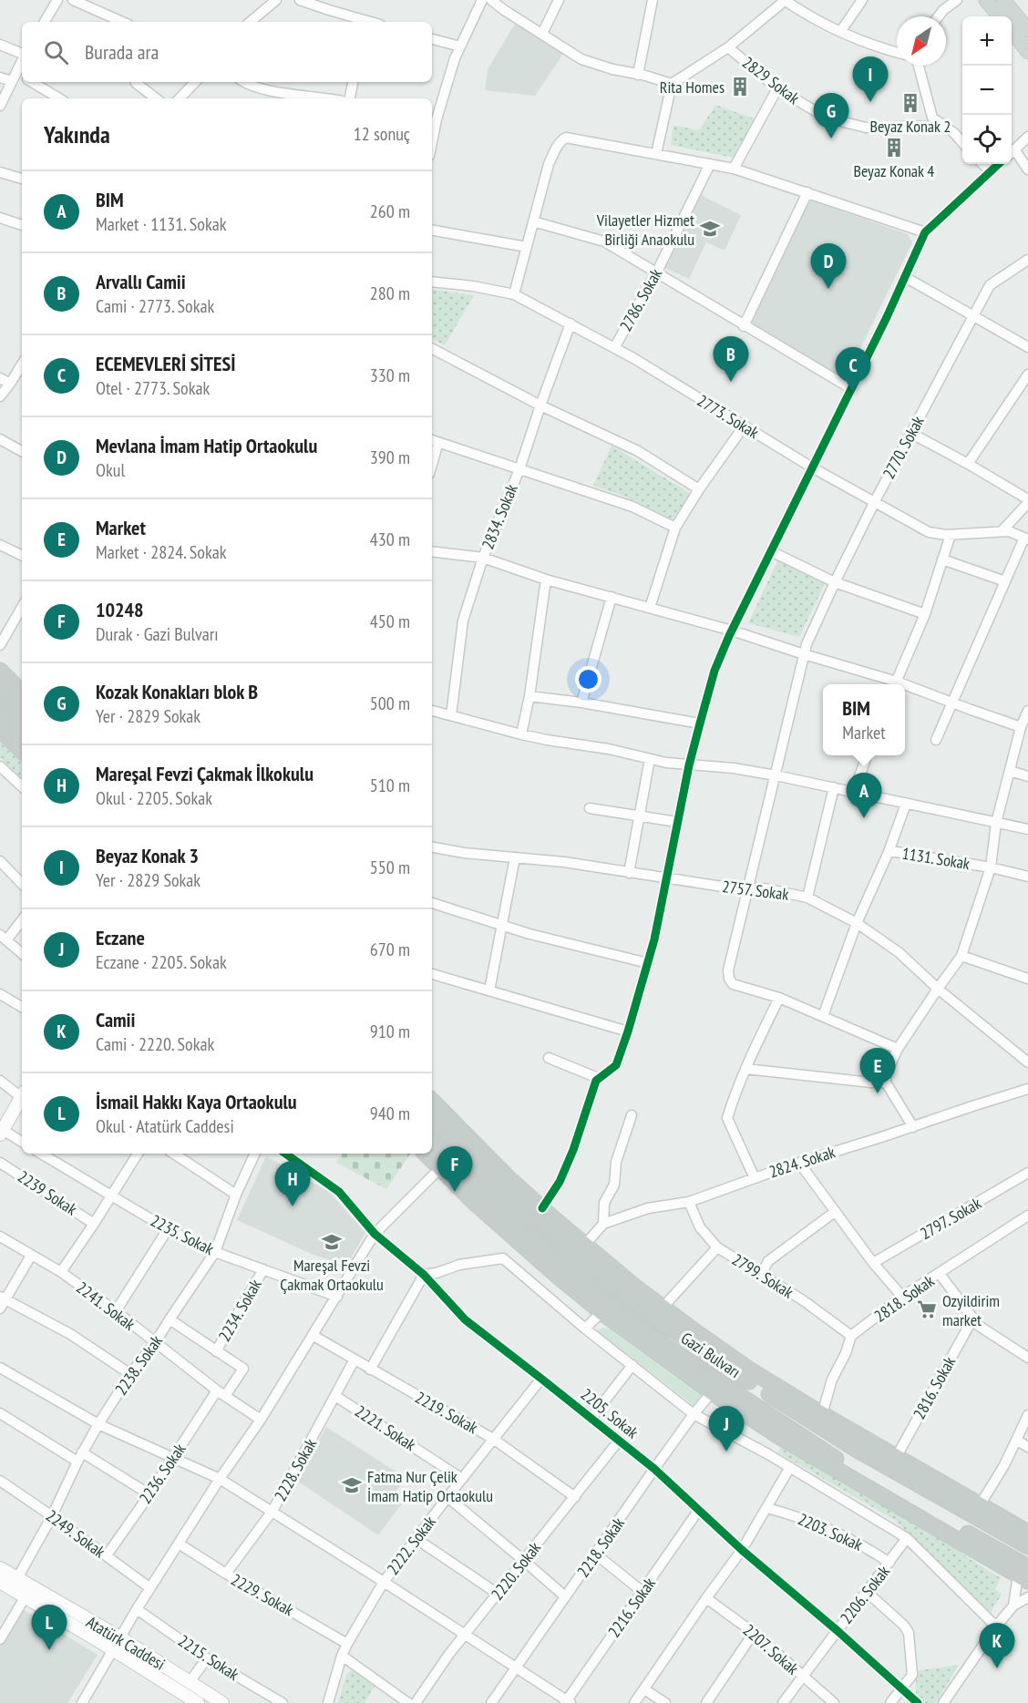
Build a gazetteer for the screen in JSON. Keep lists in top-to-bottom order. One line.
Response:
{"streets":{"highway":["Gazi Bulvarı"],"main road":["Atatürk Caddesi"],"street":["2829 Sokak","2786. Sokak","2773. Sokak","2770. Sokak","2834. Sokak","1131. Sokak","2757. Sokak","2824. Sokak","2239 Sokak","2797. Sokak","2235. Sokak","2799. Sokak","2818. Sokak","2241. Sokak","2234. Sokak","2238. Sokak","2816. Sokak","2219. Sokak","2205. Sokak","2221. Sokak","2228. Sokak","2236. Sokak","2203. Sokak","2249. Sokak","2222. Sokak","2218. Sokak","2220. Sokak","2229. Sokak","2206. Sokak","2216. Sokak","2207. Sokak","2215. Sokak"]},"crossings":[["2786. Sokak","2773. Sokak"],["2773. Sokak","2770. Sokak"],["2773. Sokak","2834. Sokak"],["2770. Sokak","2757. Sokak"],["1131. Sokak","2757. Sokak"],["2824. Sokak","2799. Sokak"],["2235. Sokak","2234. Sokak"],["2235. Sokak","2238. Sokak"],["2799. Sokak","2818. Sokak"],["2241. Sokak","2238. Sokak"],["2241. Sokak","2236. Sokak"],["2234. Sokak","2236. Sokak"],["2238. Sokak","2249. Sokak"],["2238. Sokak","Atatürk Caddesi"],["2219. Sokak","2228. Sokak"],["2219. Sokak","2222. Sokak"],["2219. Sokak","2220. Sokak"],["2205. Sokak","2222. Sokak"],["2205. Sokak","2218. Sokak"],["2205. Sokak","2220. Sokak"],["2205. Sokak","2206. Sokak"],["2205. Sokak","2216. Sokak"],["2221. Sokak","2228. Sokak"],["2221. Sokak","2222. Sokak"],["2228. Sokak","2229. Sokak"],["2236. Sokak","2249. Sokak"],["2203. Sokak","2206. Sokak"],["2222. Sokak","2229. Sokak"],["2206. Sokak","2207. Sokak"]],"places":{"building":["Rita Homes","Beyaz Konak 2","Beyaz Konak 4"],"school or university":["Vilayetler Hizmet Birliği Anaokulu","Mareşal Fevzi Çakmak Ortaokulu","Fatma Nur Çelik İmam Hatip Ortaokulu"],"supermarket":["Ozyildirim market"]},"north":"bottom left","page":{"map_buttons":["+","−"],"search":"Burada ara","pins":["I","G","D","B","C","A","E","F","H","J","L","K"],"heading":["Yakında","12 sonuç"],"list":[{"mark":"A","name":"BIM","note":"Market · 1131. Sokak","value":"260 m"},{"mark":"B","name":"Arvallı Camii","note":"Cami · 2773. Sokak","value":"280 m"},{"mark":"C","name":"ECEMEVLERİ SİTESİ","note":"Otel · 2773. Sokak","value":"330 m"},{"mark":"D","name":"Mevlana İmam Hatip Ortaokulu","note":"Okul","value":"390 m"},{"mark":"E","name":"Market","note":"Market · 2824. Sokak","value":"430 m"},{"mark":"F","name":"10248","note":"Durak · Gazi Bulvarı","value":"450 m"},{"mark":"G","name":"Kozak Konakları blok B","note":"Yer · 2829 Sokak","value":"500 m"},{"mark":"H","name":"Mareşal Fevzi Çakmak İlkokulu","note":"Okul · 2205. Sokak","value":"510 m"},{"mark":"I","name":"Beyaz Konak 3","note":"Yer · 2829 Sokak","value":"550 m"},{"mark":"J","name":"Eczane","note":"Eczane · 2205. Sokak","value":"670 m"},{"mark":"K","name":"Camii","note":"Cami · 2220. Sokak","value":"910 m"},{"mark":"L","name":"İsmail Hakkı Kaya Ortaokulu","note":"Okul · Atatürk Caddesi","value":"940 m"}],"popup":["BIM","Market"]}}
